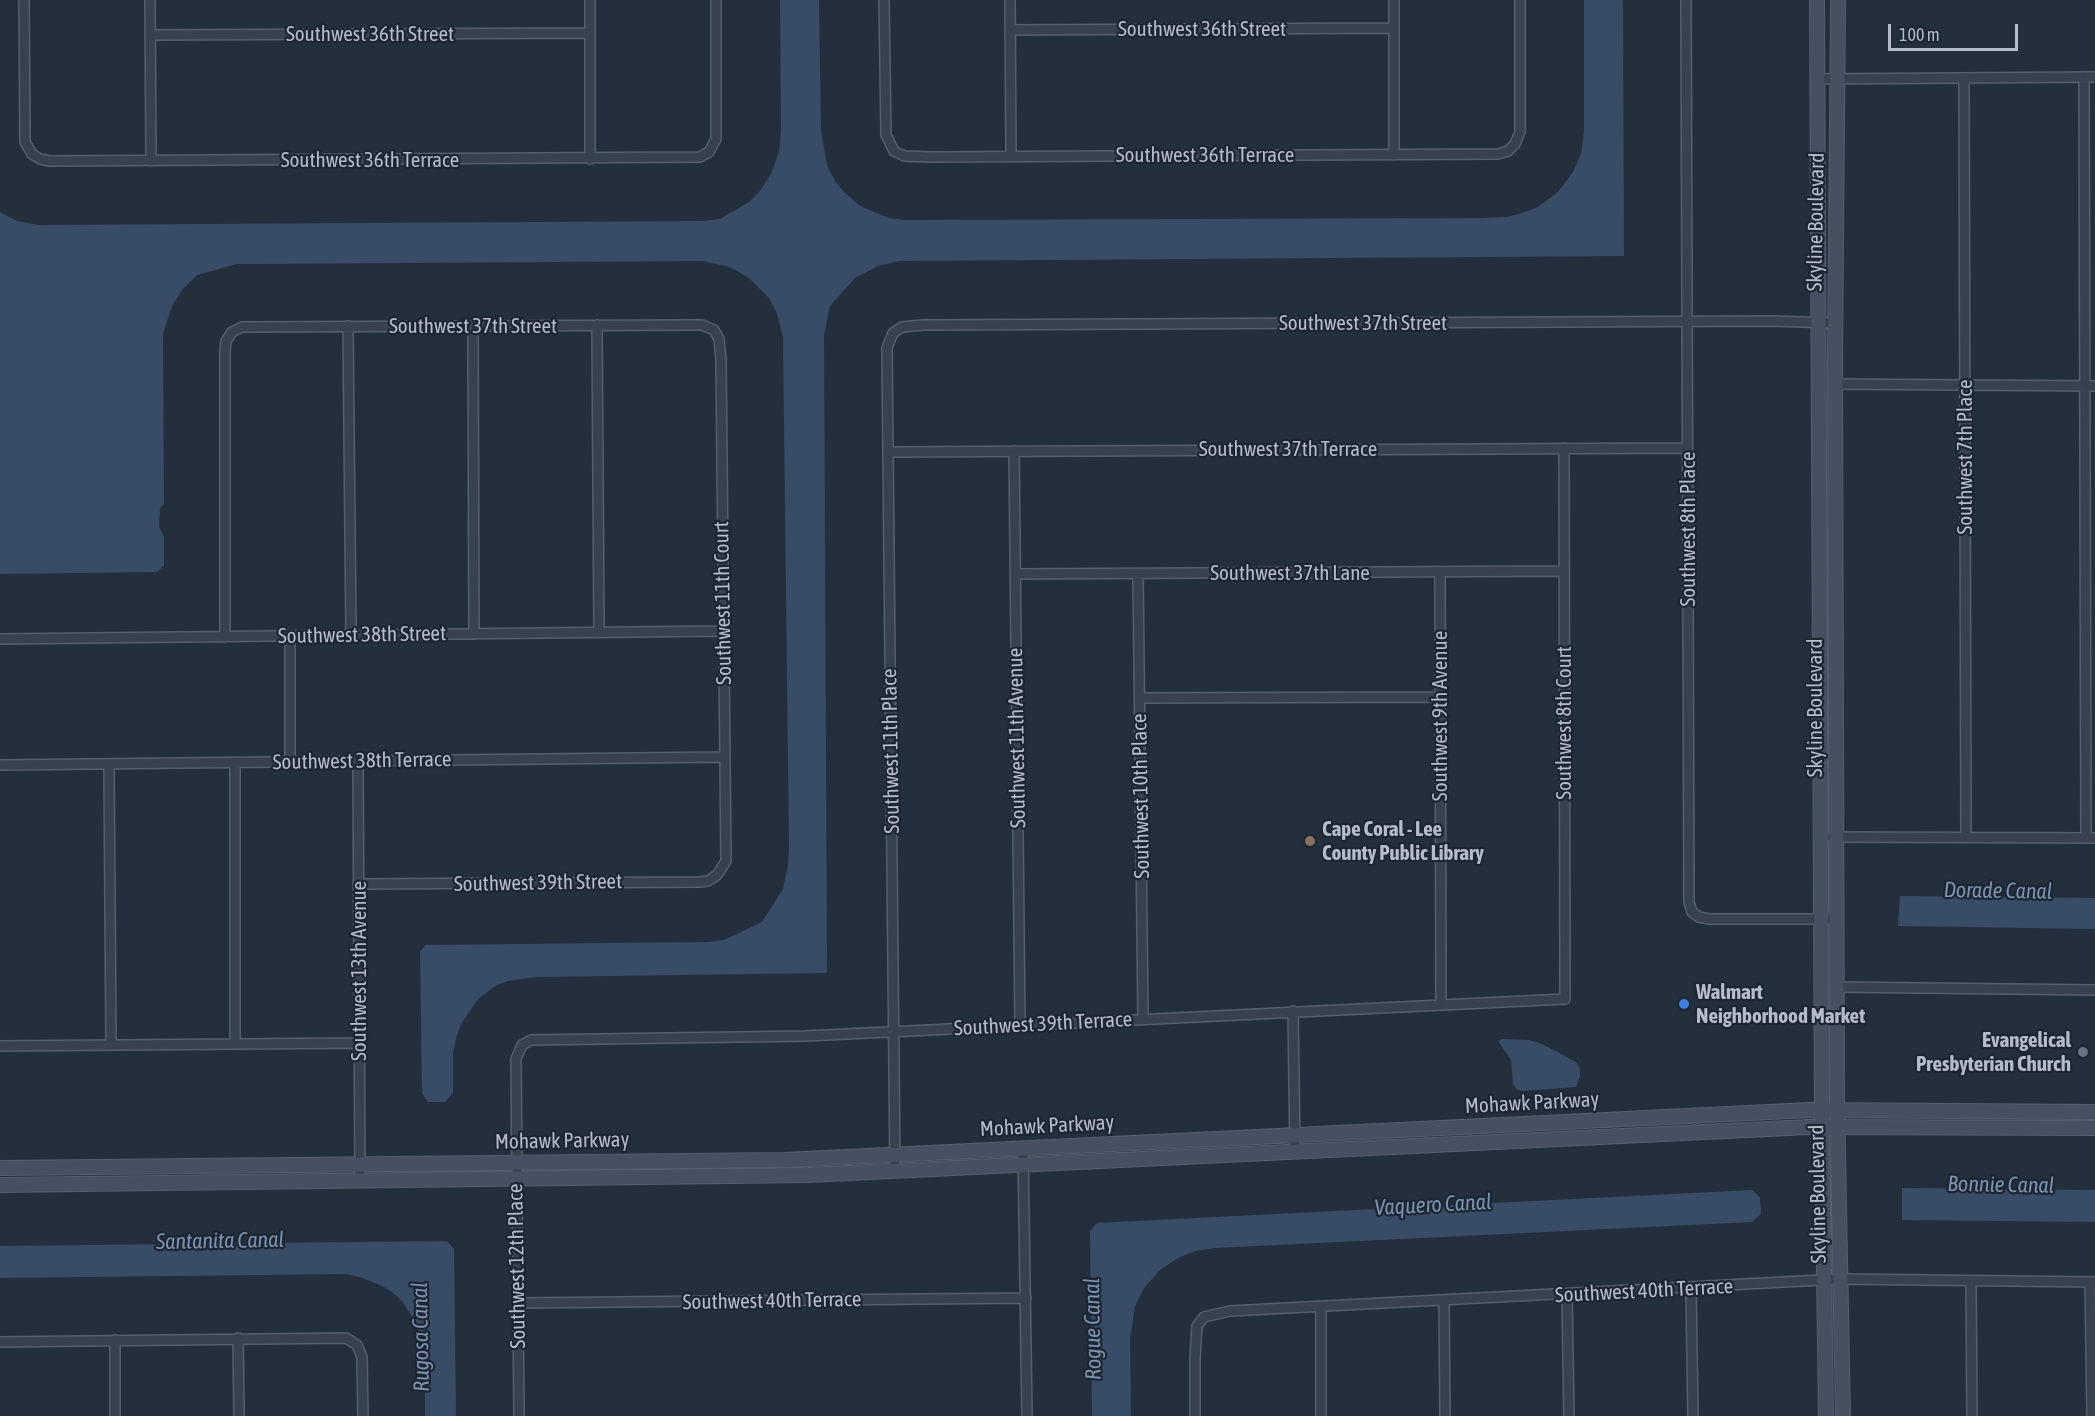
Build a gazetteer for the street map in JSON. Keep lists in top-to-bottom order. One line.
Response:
{"streets":{"street":["Southwest 36th Street","Southwest 36th Terrace","Skyline Boulevard","Southwest 37th Street","Southwest 37th Terrace","Southwest 7th Place","Southwest 8th Place","Southwest 37th Lane","Southwest 11th Court","Southwest 38th Street","Southwest 9th Avenue","Southwest 8th Court","Southwest 11th Avenue","Southwest 11th Place","Southwest 38th Terrace","Southwest 10th Place","Southwest 39th Street","Southwest 13th Avenue","Southwest 39th Terrace","Mohawk Parkway","Southwest 12th Place","Southwest 40th Terrace"]},"crossings":[["Skyline Boulevard","Southwest 37th Street"],["Skyline Boulevard","Southwest 8th Place"],["Skyline Boulevard","Mohawk Parkway"],["Skyline Boulevard","Southwest 40th Terrace"],["Southwest 37th Street","Southwest 8th Place"],["Southwest 37th Street","Southwest 11th Court"],["Southwest 37th Street","Southwest 38th Street"],["Southwest 37th Street","Southwest 11th Place"],["Southwest 37th Terrace","Southwest 8th Place"],["Southwest 37th Terrace","Southwest 8th Court"],["Southwest 37th Terrace","Southwest 11th Avenue"],["Southwest 37th Terrace","Southwest 11th Place"],["Southwest 37th Lane","Southwest 9th Avenue"],["Southwest 37th Lane","Southwest 8th Court"],["Southwest 37th Lane","Southwest 11th Avenue"],["Southwest 37th Lane","Southwest 10th Place"],["Southwest 11th Court","Southwest 38th Street"],["Southwest 11th Court","Southwest 38th Terrace"],["Southwest 11th Court","Southwest 39th Street"],["Southwest 9th Avenue","Southwest 39th Terrace"],["Southwest 8th Court","Southwest 39th Terrace"],["Southwest 11th Avenue","Southwest 39th Terrace"],["Southwest 11th Place","Southwest 39th Terrace"],["Southwest 11th Place","Mohawk Parkway"],["Southwest 38th Terrace","Southwest 13th Avenue"],["Southwest 10th Place","Southwest 39th Terrace"],["Southwest 39th Street","Southwest 13th Avenue"],["Southwest 13th Avenue","Mohawk Parkway"],["Southwest 39th Terrace","Southwest 12th Place"],["Mohawk Parkway","Southwest 12th Place"],["Southwest 12th Place","Southwest 40th Terrace"]],"water":["Dorade Canal","Bonnie Canal","Vaquero Canal","Santanita Canal","Rogue Canal","Rugosa Canal"],"places":["Cape Coral - Lee County Public Library","Walmart Neighborhood Market","Evangelical Presbyterian Church"],"scale_bar":"100 m"}
